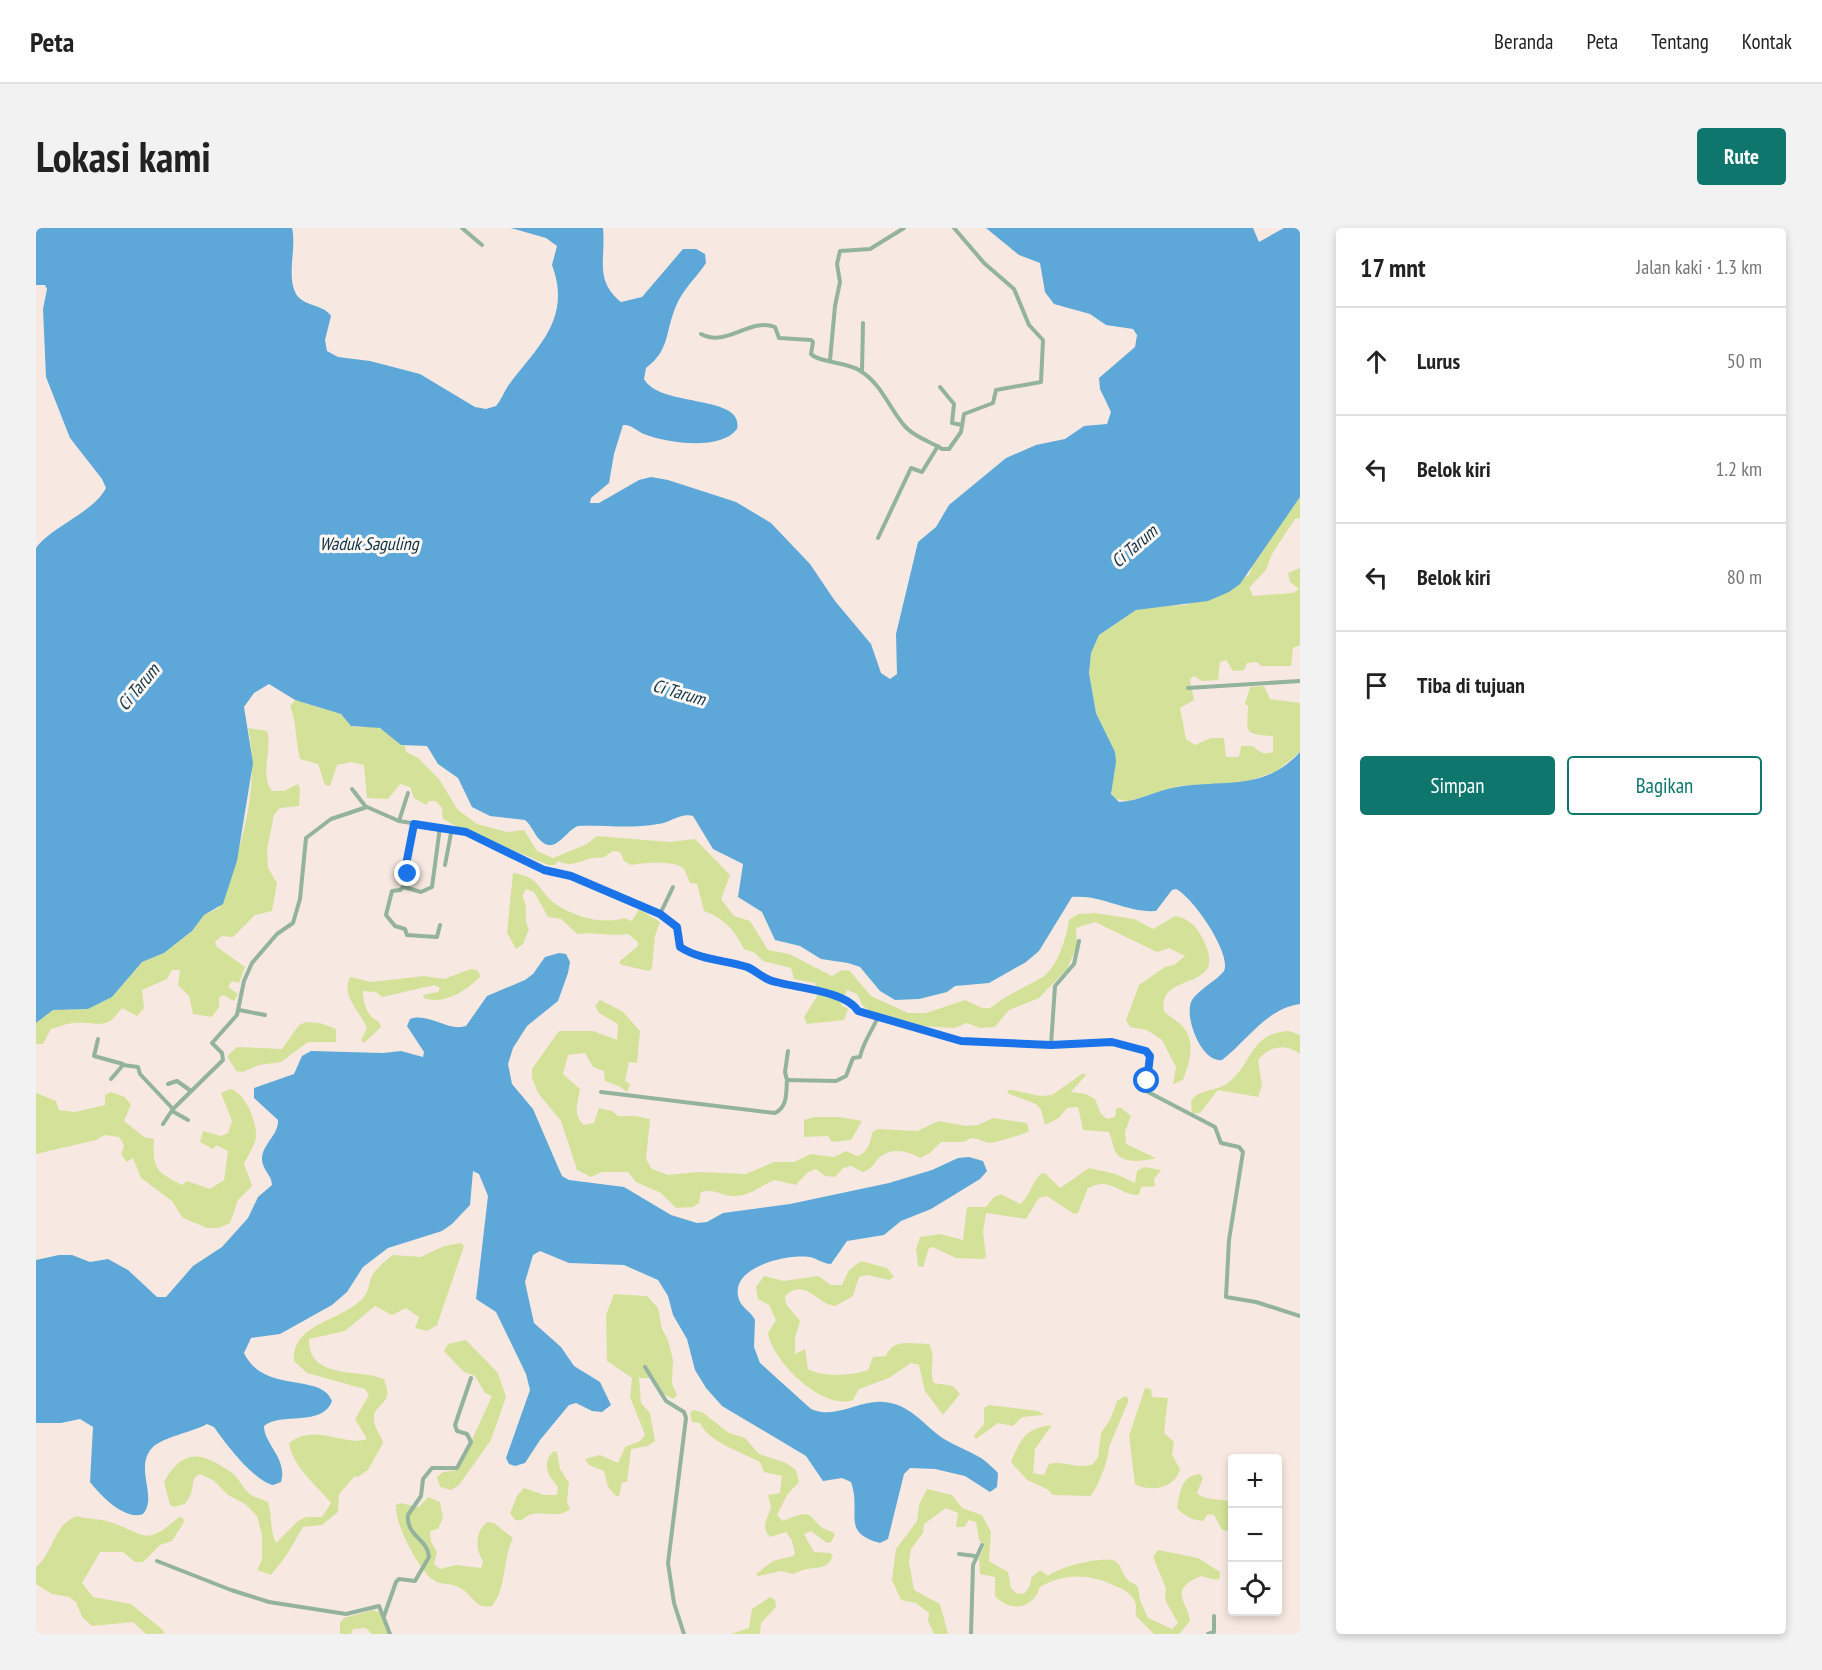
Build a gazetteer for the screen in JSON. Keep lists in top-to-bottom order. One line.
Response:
{"water":["Waduk Saguling","Ci Tarum"],"page":{"header":"Peta","nav":["Beranda","Peta","Tentang","Kontak"],"buttons":["Rute",["Simpan","Bagikan"]],"title":"Lokasi kami","heading":["17 mnt","Jalan kaki · 1.3 km"],"list":[["Lurus","50 m"],["Belok kiri","1.2 km"],["Belok kiri","80 m"],"Tiba di tujuan"],"map_buttons":["+","−"]}}
